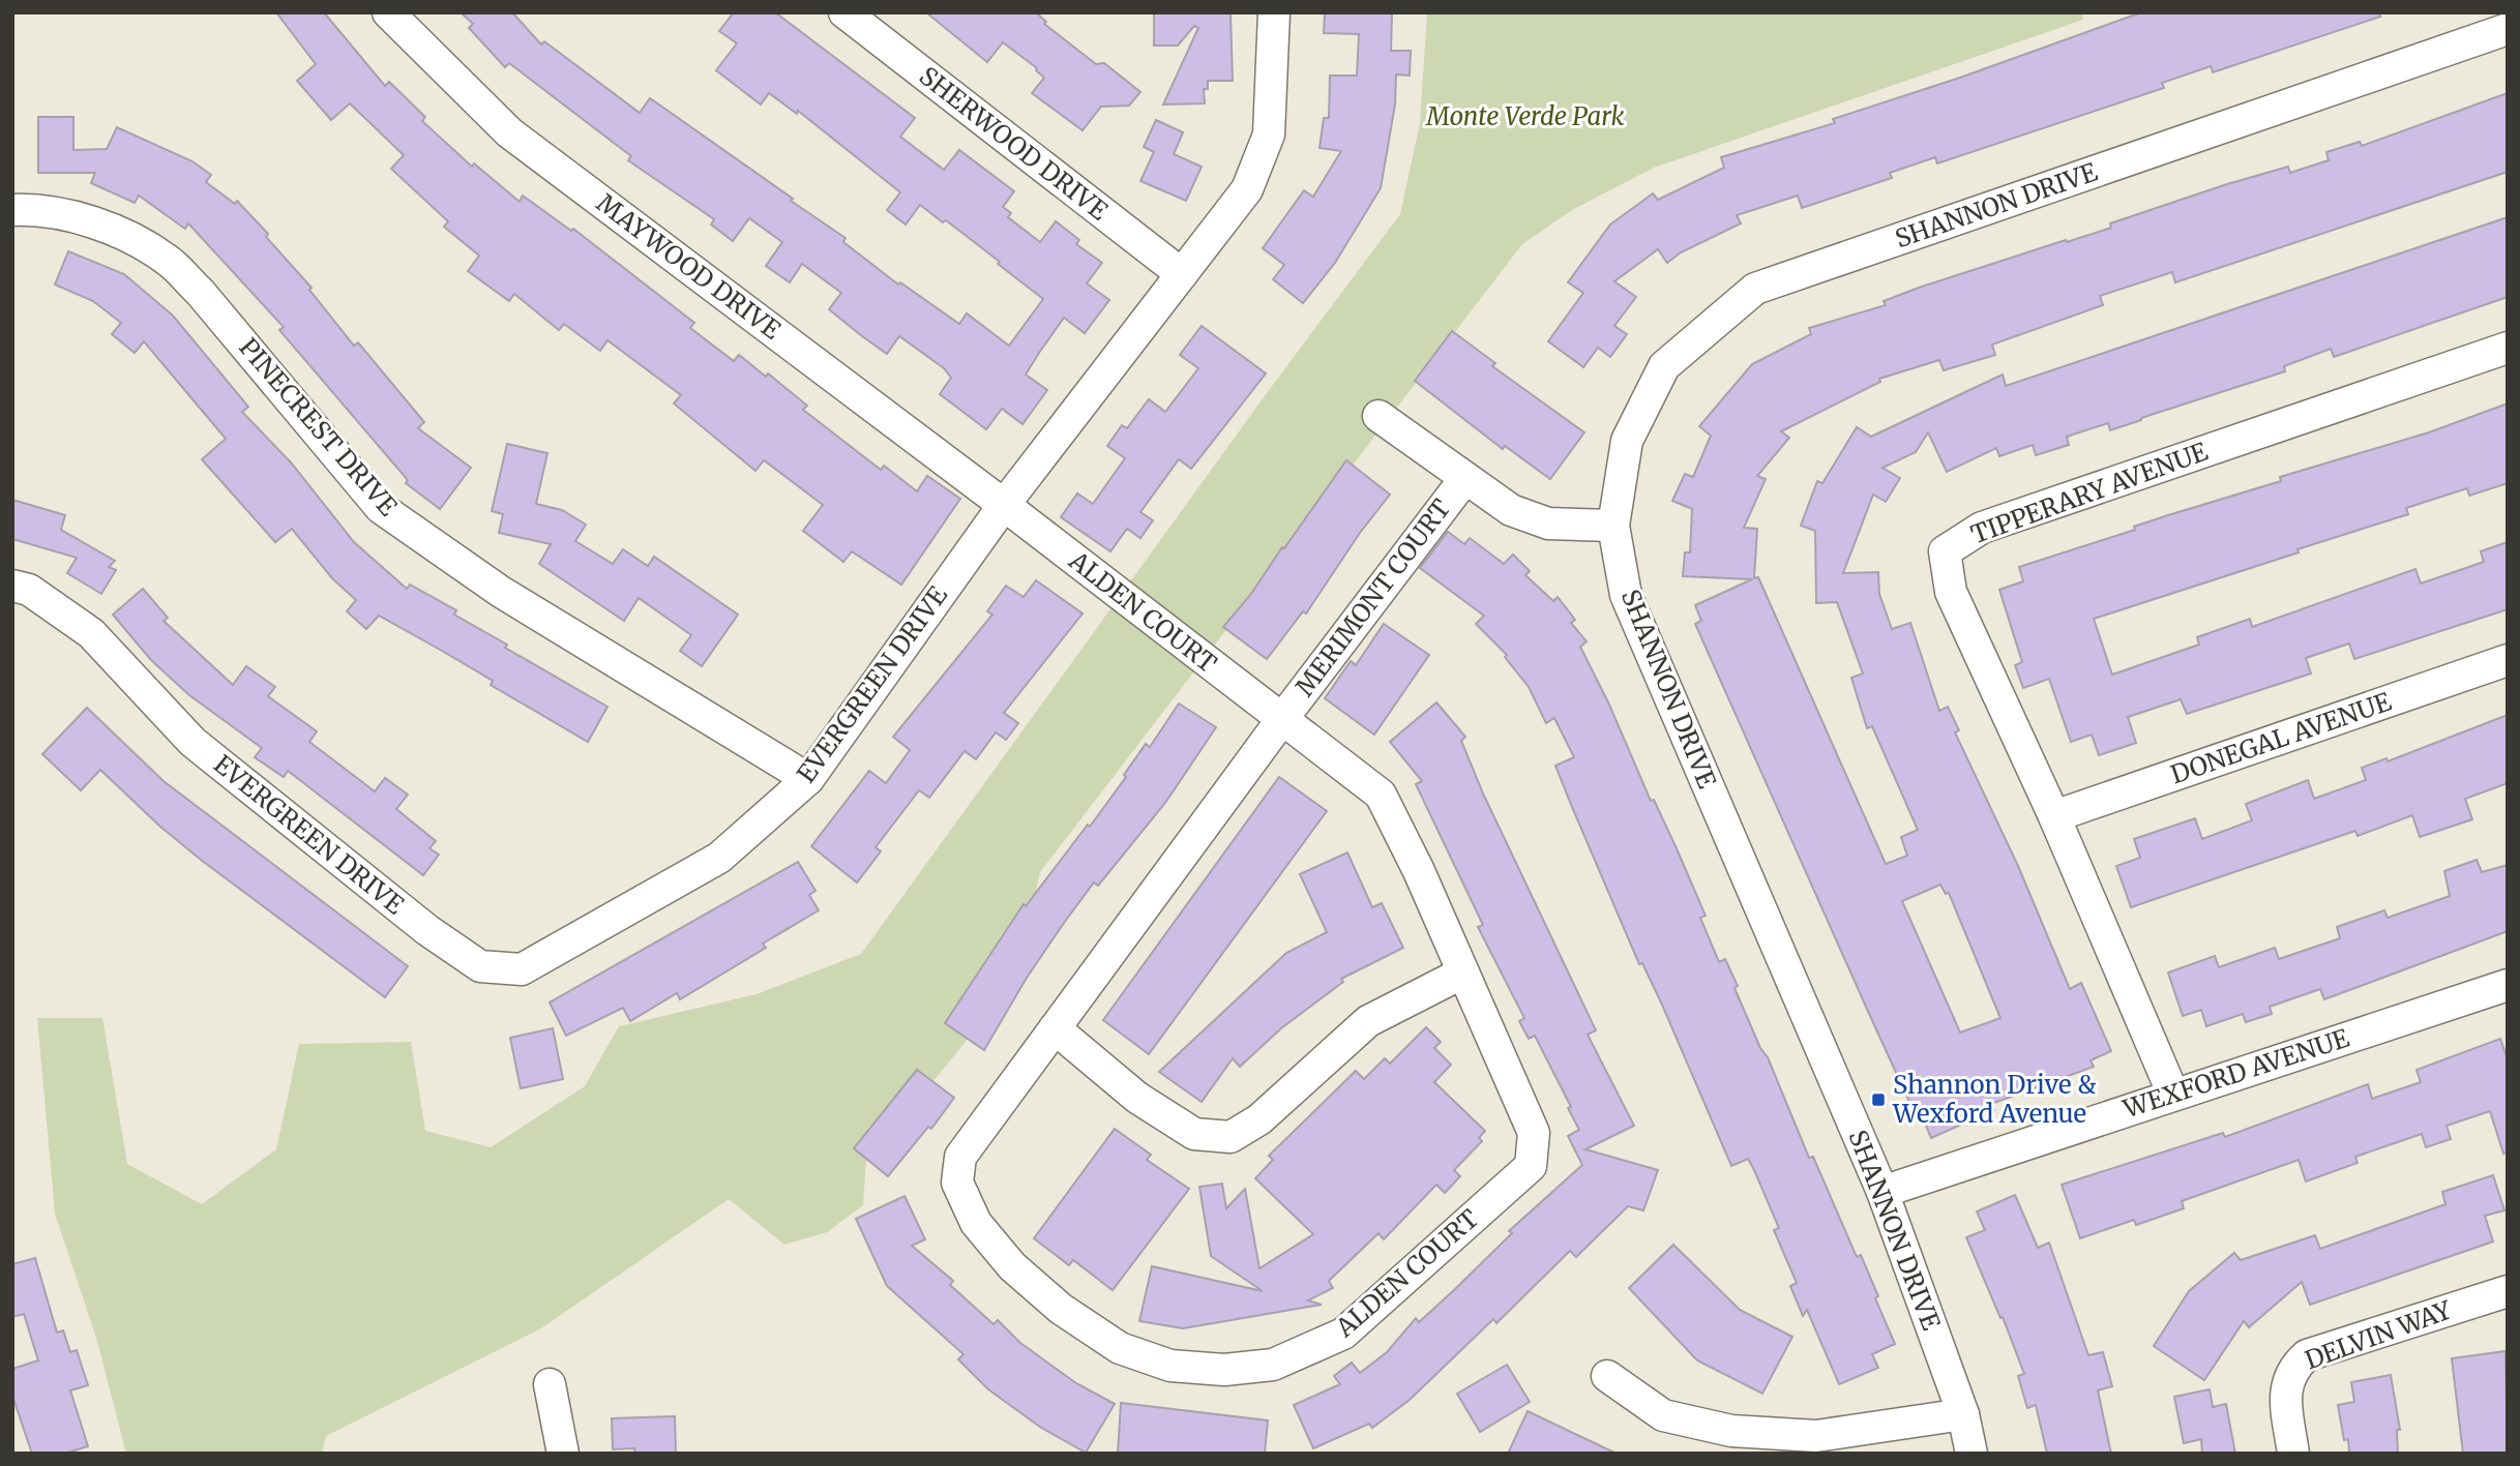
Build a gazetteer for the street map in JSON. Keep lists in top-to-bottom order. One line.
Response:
{"streets":{"street":["SHERWOOD DRIVE","SHANNON DRIVE","MAYWOOD DRIVE","PINECREST DRIVE","TIPPERARY AVENUE","MERIMONT COURT","ALDEN COURT","EVERGREEN DRIVE","DONEGAL AVENUE","WEXFORD AVENUE","DELVIN WAY"]},"crossings":[["SHERWOOD DRIVE","EVERGREEN DRIVE"],["SHANNON DRIVE","WEXFORD AVENUE"],["MAYWOOD DRIVE","ALDEN COURT"],["MAYWOOD DRIVE","EVERGREEN DRIVE"],["PINECREST DRIVE","EVERGREEN DRIVE"],["TIPPERARY AVENUE","DONEGAL AVENUE"],["TIPPERARY AVENUE","WEXFORD AVENUE"],["MERIMONT COURT","ALDEN COURT"],["ALDEN COURT","EVERGREEN DRIVE"]],"parks":["Monte Verde Park"],"places":{"transit":["Shannon Drive & Wexford Avenue"]}}
